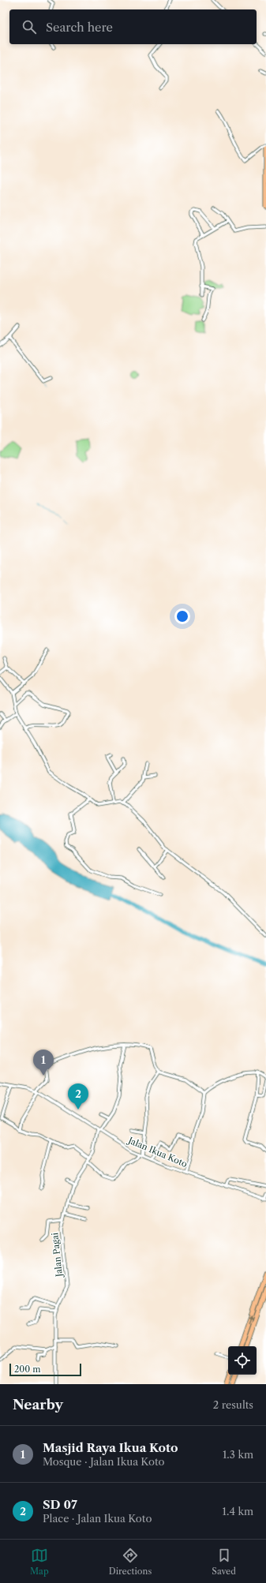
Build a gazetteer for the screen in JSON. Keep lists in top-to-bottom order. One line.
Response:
{"streets":{"street":["Jalan Ikua Koto","Jalan Pagai"]},"crossings":[["Jalan Ikua Koto","Jalan Pagai"]],"scale_bar":"200 m","page":{"search":"Search here","pins":["1","2"],"scale":"200 m","heading":["Nearby","2 results"],"list":[{"mark":"1","name":"Masjid Raya Ikua Koto","note":"Mosque · Jalan Ikua Koto","value":"1.3 km"},{"mark":"2","name":"SD 07","note":"Place · Jalan Ikua Koto","value":"1.4 km"}],"nav":["Map","Directions","Saved"]}}
